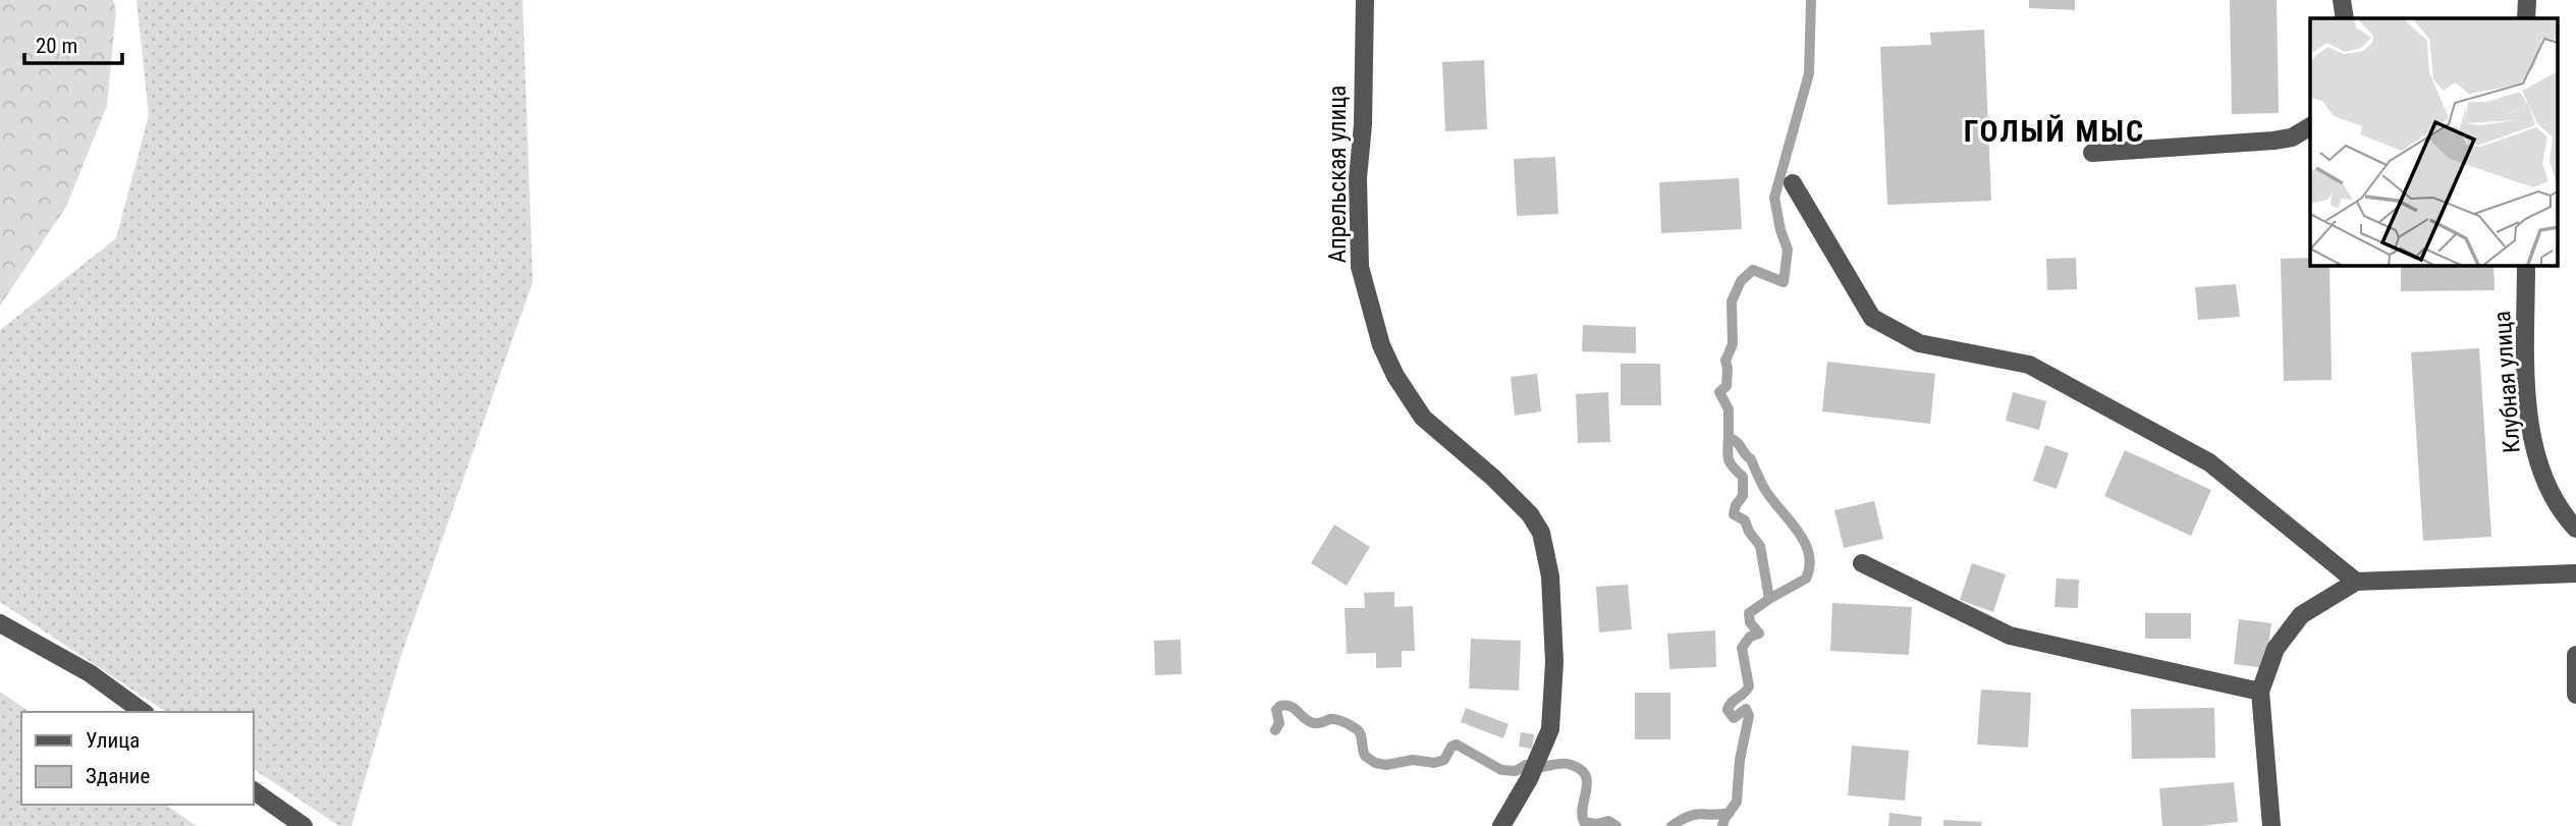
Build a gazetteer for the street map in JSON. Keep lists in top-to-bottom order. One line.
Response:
{"streets":{"street":["Апрельская улица","Клубная улица"]},"districts":["ГОЛЫЙ МЫС"],"legend":["Улица","Здание"],"scale_bar":"20 m"}
